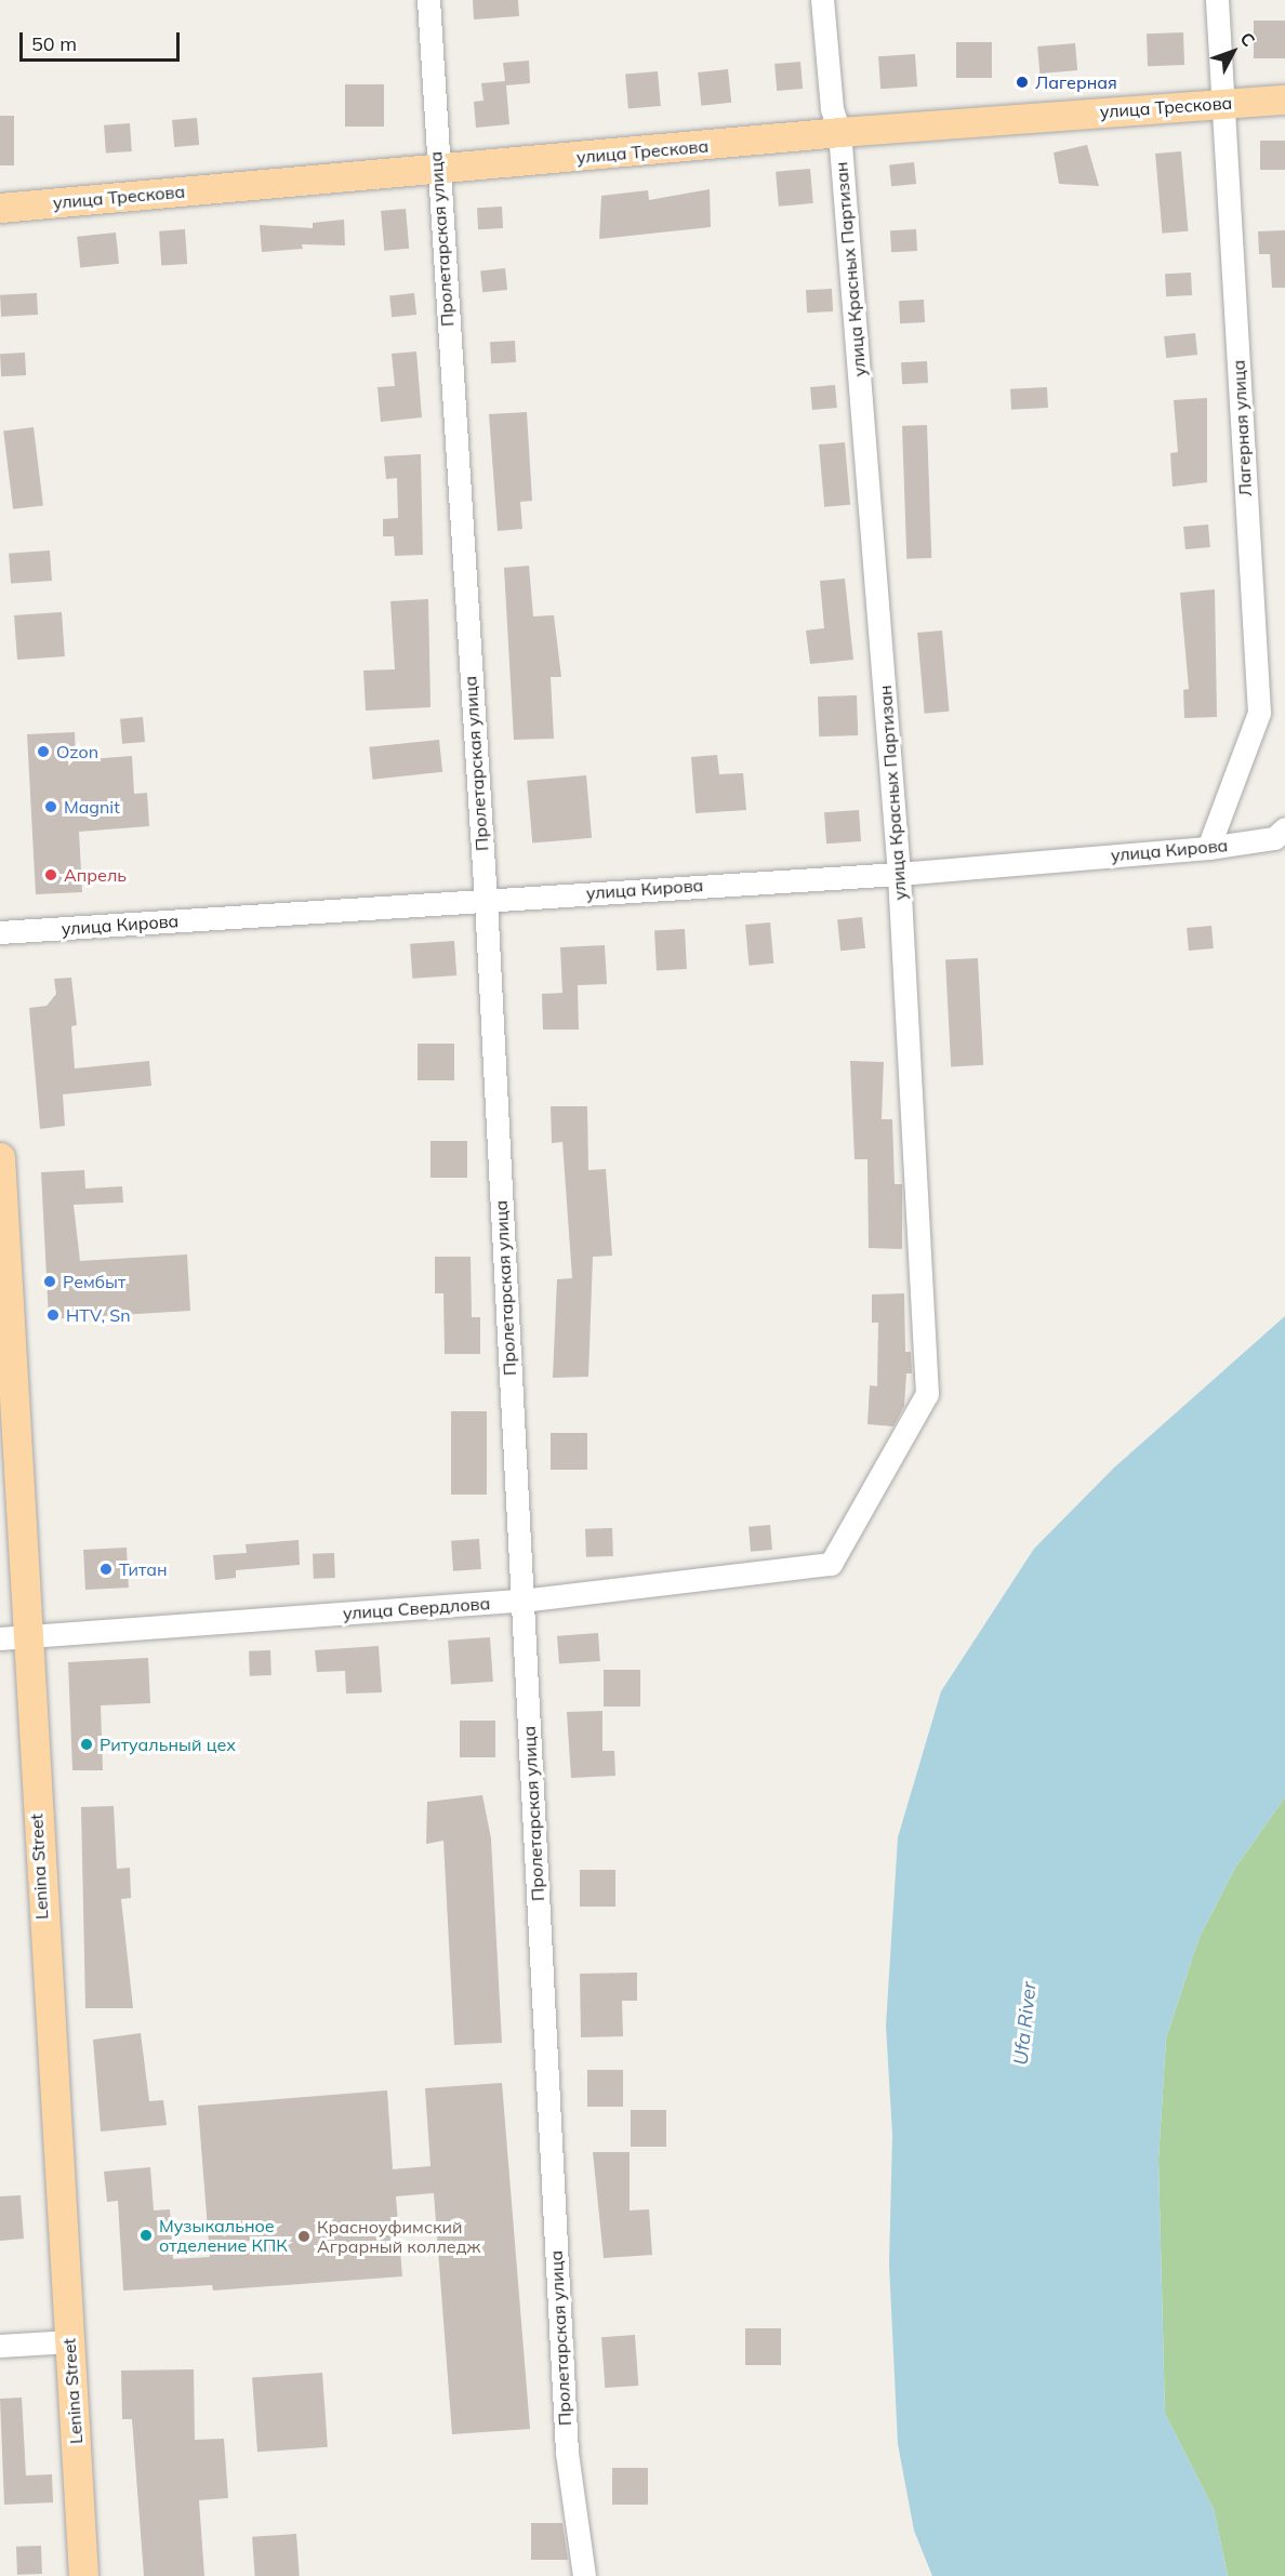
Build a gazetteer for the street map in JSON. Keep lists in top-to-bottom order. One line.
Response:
{"streets":{"main road":["улица Трескова","Lenina Street"],"street":["Пролетарская улица","улица Красных Партизан","Лагерная улица","улица Кирова","улица Свердлова"]},"crossings":[["улица Трескова","Пролетарская улица"],["улица Трескова","улица Красных Партизан"],["улица Трескова","Лагерная улица"],["Пролетарская улица","улица Кирова"],["Пролетарская улица","улица Свердлова"],["улица Красных Партизан","улица Кирова"],["улица Красных Партизан","улица Свердлова"],["Лагерная улица","улица Кирова"],["улица Свердлова","Lenina Street"]],"water":["Ufa River"],"places":["Лагерная","Ozon","Magnit","Апрель","Рембыт","HTV, Sn","Титан","Ритуальный цех","Музыкальное отделение КПК","Красноуфимский Аграрный колледж"],"scale_bar":"50 m","north":"top right"}
